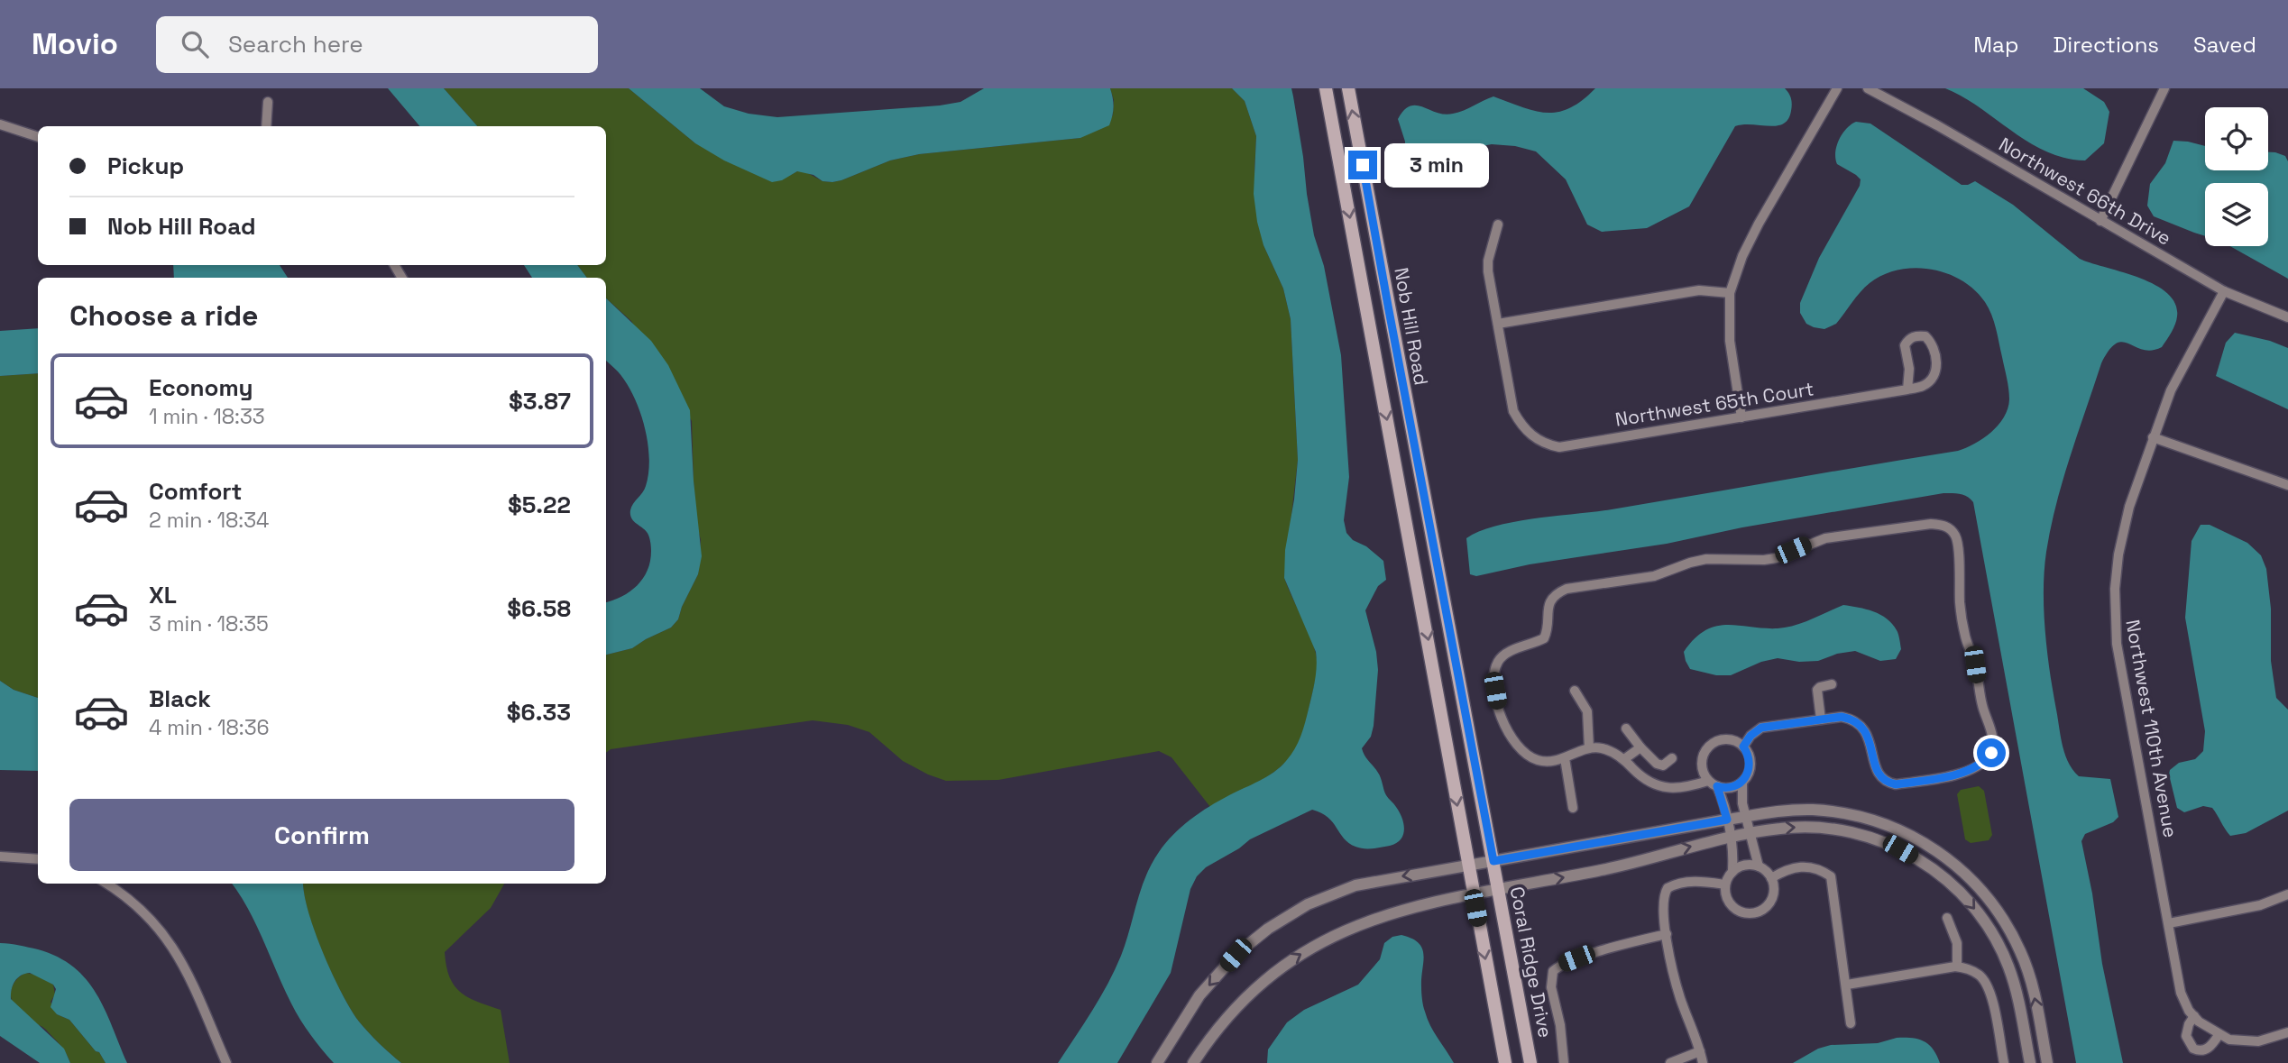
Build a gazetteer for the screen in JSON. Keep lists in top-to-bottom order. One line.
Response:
{"streets":{"main road":["Nob Hill Road","Coral Ridge Drive"],"street":["Northwest 66th Drive","Northwest 65th Court","Northwest 110th Avenue"]},"crossings":[["Northwest 66th Drive","Northwest 110th Avenue"],["Nob Hill Road","Coral Ridge Drive"]],"page":{"header":"Movio","search":"Search here","nav":["Map","Directions","Saved"],"banner":["Pickup","Nob Hill Road"],"bubble":"3 min","heading":"Choose a ride","list":[{"name":"Economy","note":"1 min · 18:33","value":"$3.87"},{"name":"Comfort","note":"2 min · 18:34","value":"$5.22"},{"name":"XL","note":"3 min · 18:35","value":"$6.58"},{"name":"Black","note":"4 min · 18:36","value":"$6.33"}],"buttons":"Confirm"}}
